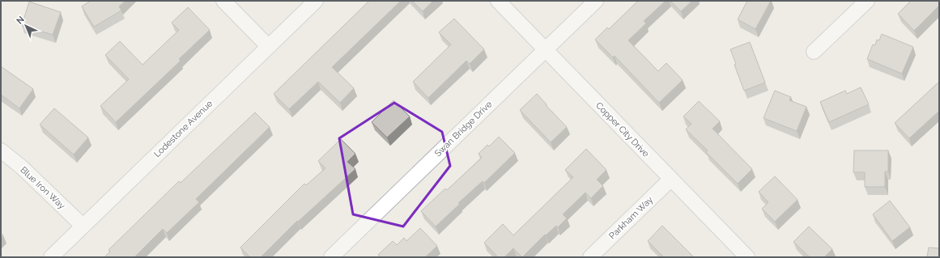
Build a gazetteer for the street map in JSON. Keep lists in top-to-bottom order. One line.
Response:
{"streets":{"street":["Lodestone Avenue","Swan Bridge Drive","Copper City Drive","Blue Iron Way","Parkham Way"]},"crossings":[["Lodestone Avenue","Blue Iron Way"],["Swan Bridge Drive","Copper City Drive"],["Copper City Drive","Parkham Way"]],"north":"top left"}
